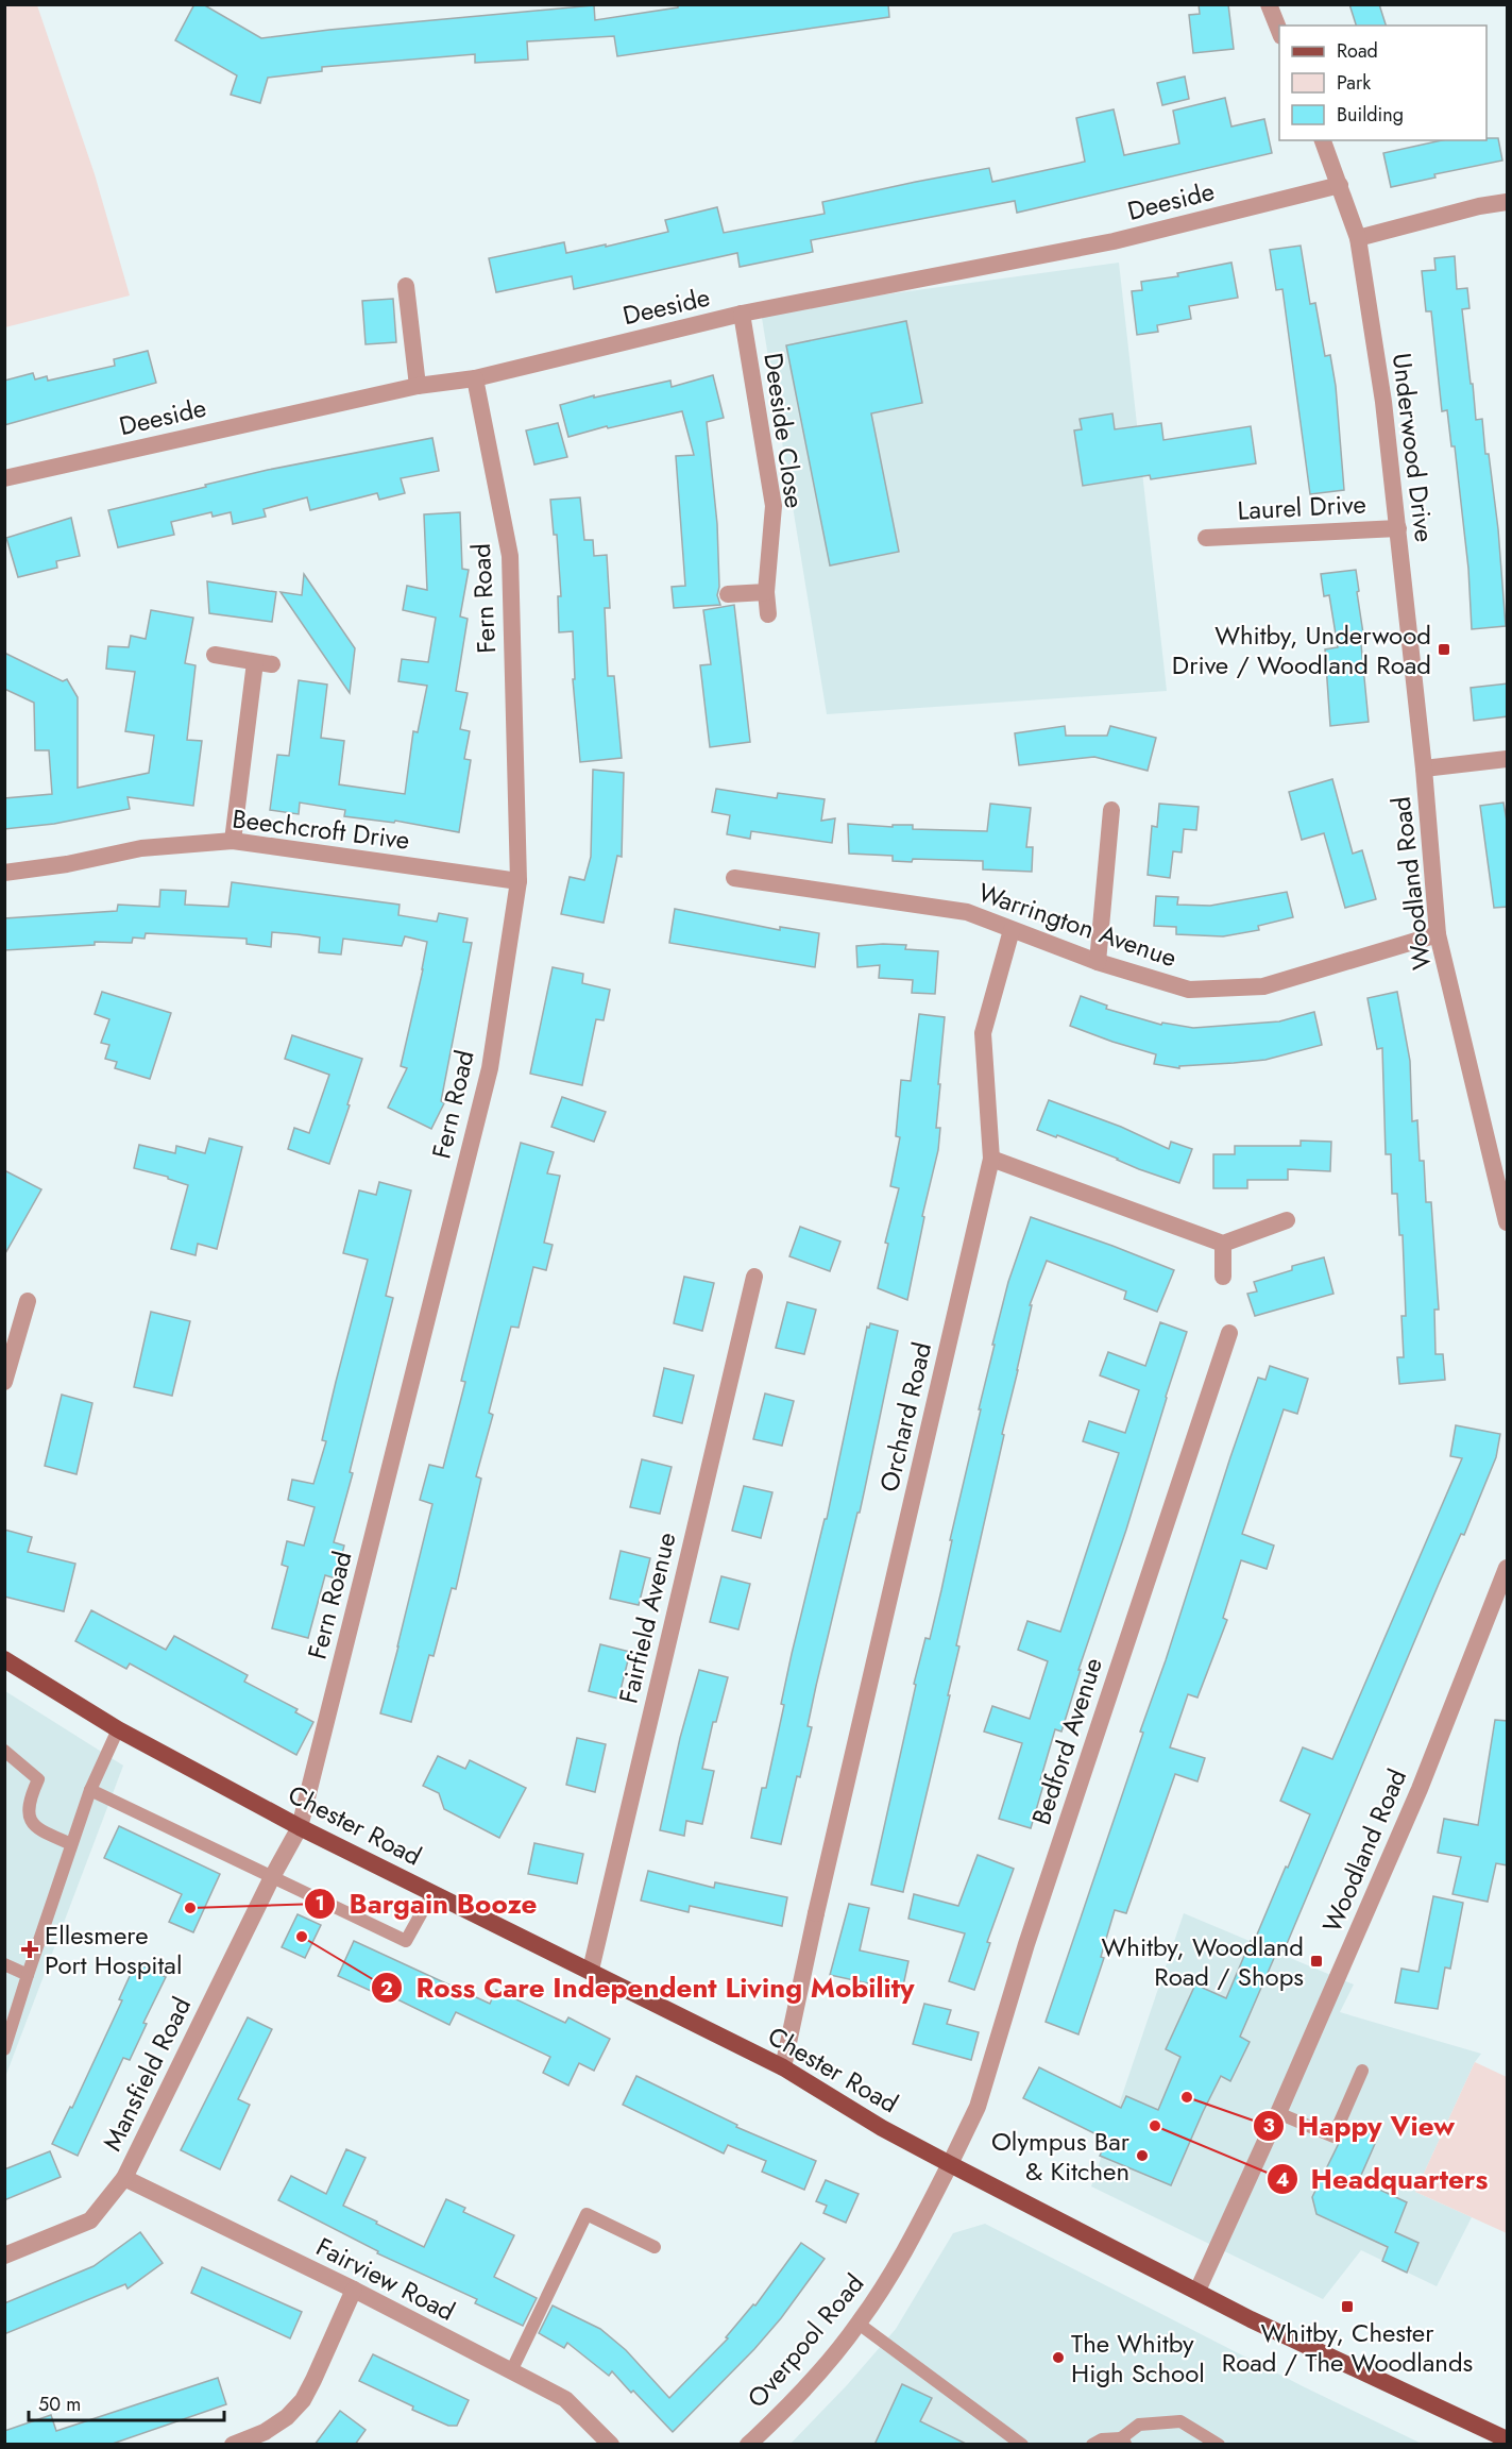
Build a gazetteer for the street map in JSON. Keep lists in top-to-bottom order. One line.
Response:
{"streets":{"main road":["Chester Road"],"street":["Deeside","Deeside Close","Underwood Drive","Laurel Drive","Fern Road","Beechcroft Drive","Woodland Road","Warrington Avenue","Orchard Road","Fairfield Avenue","Bedford Avenue","Mansfield Road","Fairview Road","Overpool Road"]},"crossings":[["Deeside","Deeside Close"],["Deeside","Underwood Drive"],["Deeside","Fern Road"],["Underwood Drive","Laurel Drive"],["Underwood Drive","Woodland Road"],["Fern Road","Beechcroft Drive"],["Fern Road","Chester Road"],["Fern Road","Mansfield Road"],["Woodland Road","Warrington Avenue"],["Woodland Road","Chester Road"],["Warrington Avenue","Orchard Road"],["Orchard Road","Chester Road"],["Fairfield Avenue","Chester Road"],["Bedford Avenue","Chester Road"],["Bedford Avenue","Overpool Road"],["Chester Road","Mansfield Road"],["Chester Road","Overpool Road"],["Mansfield Road","Fairview Road"]],"places":{"transit":["Whitby, Underwood Drive / Woodland Road","Whitby, Woodland Road / Shops","Whitby, Chester Road / The Woodlands"],"other":["Bargain Booze","Ross Care Independent Living Mobility","Happy View","Headquarters","Olympus Bar & Kitchen","The Whitby High School"],"health":["Ellesmere Port Hospital"]},"legend":["Road","Park","Building"],"scale_bar":"50 m"}
